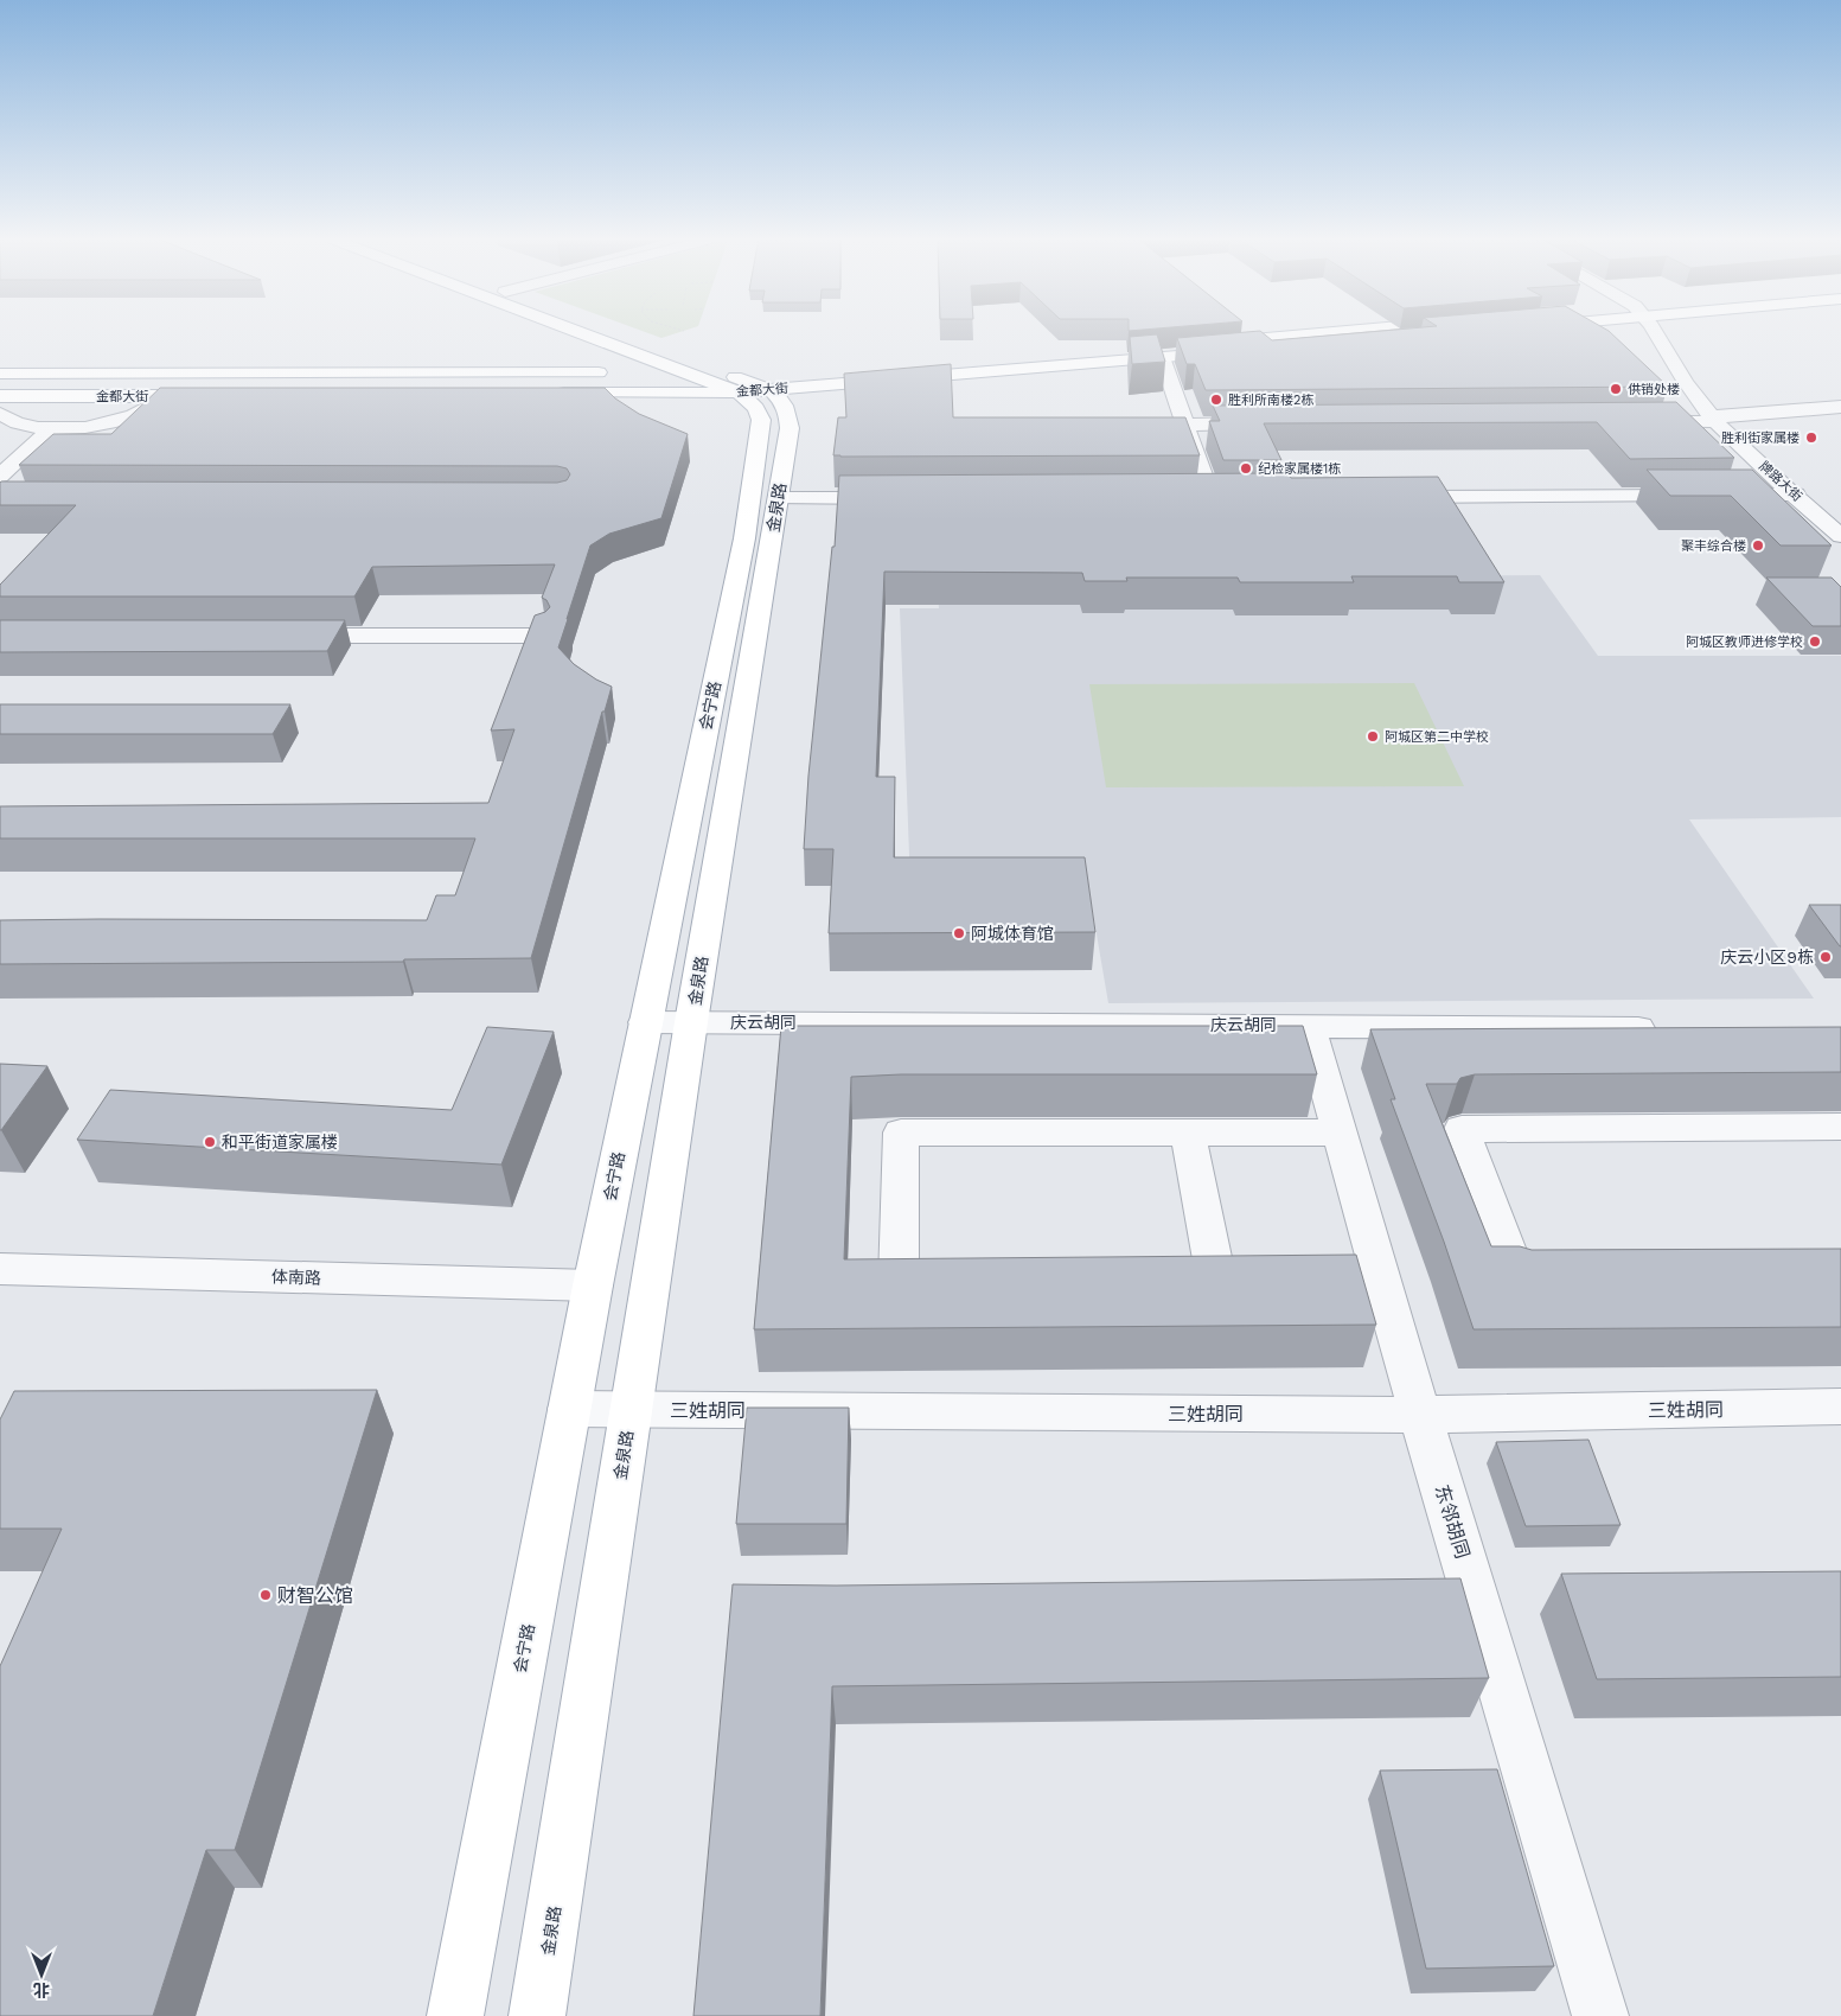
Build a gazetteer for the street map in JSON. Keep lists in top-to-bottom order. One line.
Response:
{"streets":{"main road":["金都大街","金泉路","会宁路"],"street":["牌路大街","庆云胡同","体南路","三姓胡同","东邻胡同"]},"crossings":[["金都大街","金泉路"],["金都大街","会宁路"],["金泉路","会宁路"],["金泉路","庆云胡同"],["金泉路","三姓胡同"],["会宁路","庆云胡同"],["会宁路","体南路"],["会宁路","三姓胡同"],["庆云胡同","东邻胡同"],["三姓胡同","东邻胡同"]],"places":["供销处楼","胜利所南楼2栋","胜利街家属楼","纪检家属楼1栋","聚丰综合楼","阿城区教师进修学校","阿城区第二中学校","阿城体育馆","庆云小区9栋","和平街道家属楼","财智公馆"],"north":"bottom"}
